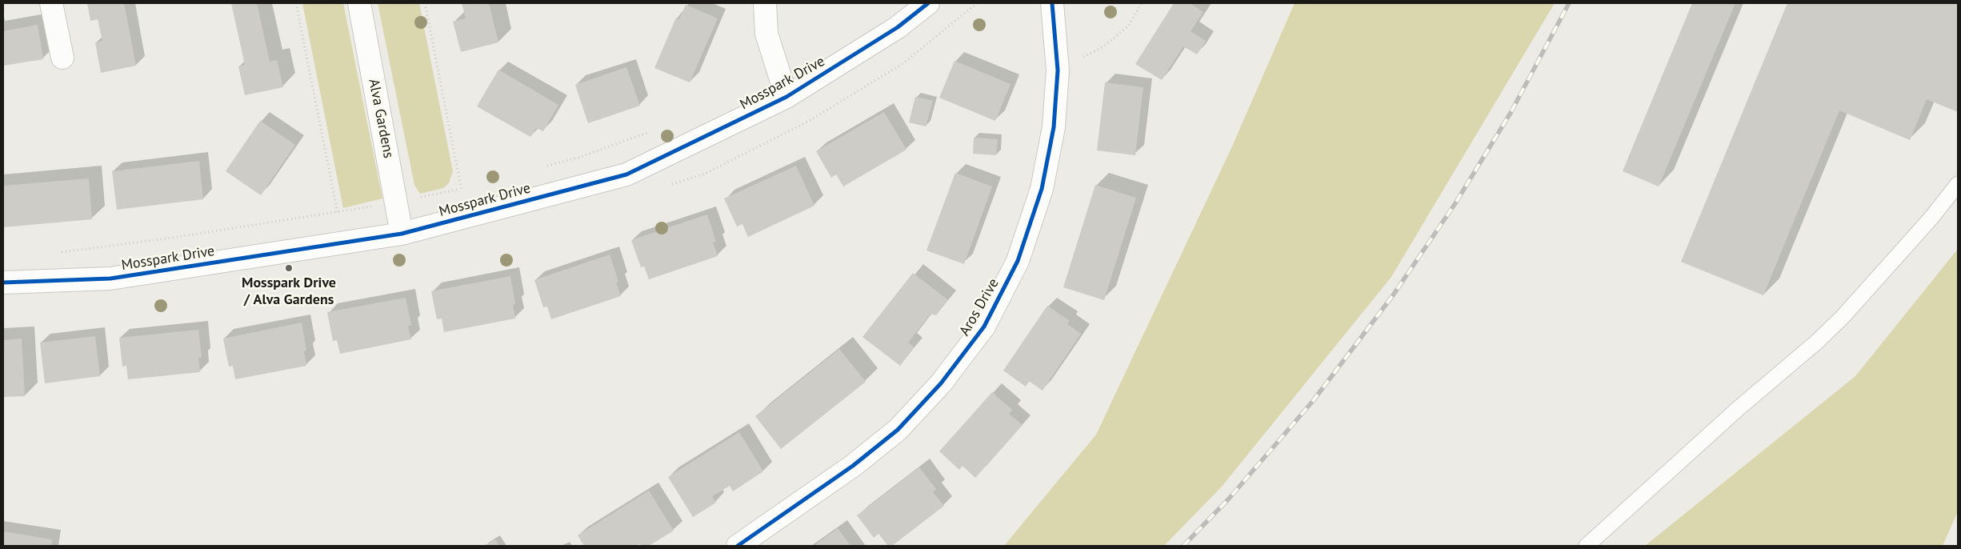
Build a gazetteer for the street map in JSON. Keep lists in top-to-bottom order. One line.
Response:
{"streets":{"street":["Mosspark Drive","Alva Gardens","Aros Drive"]},"crossings":[["Mosspark Drive","Alva Gardens"]],"places":["Mosspark Drive / Alva Gardens"]}
